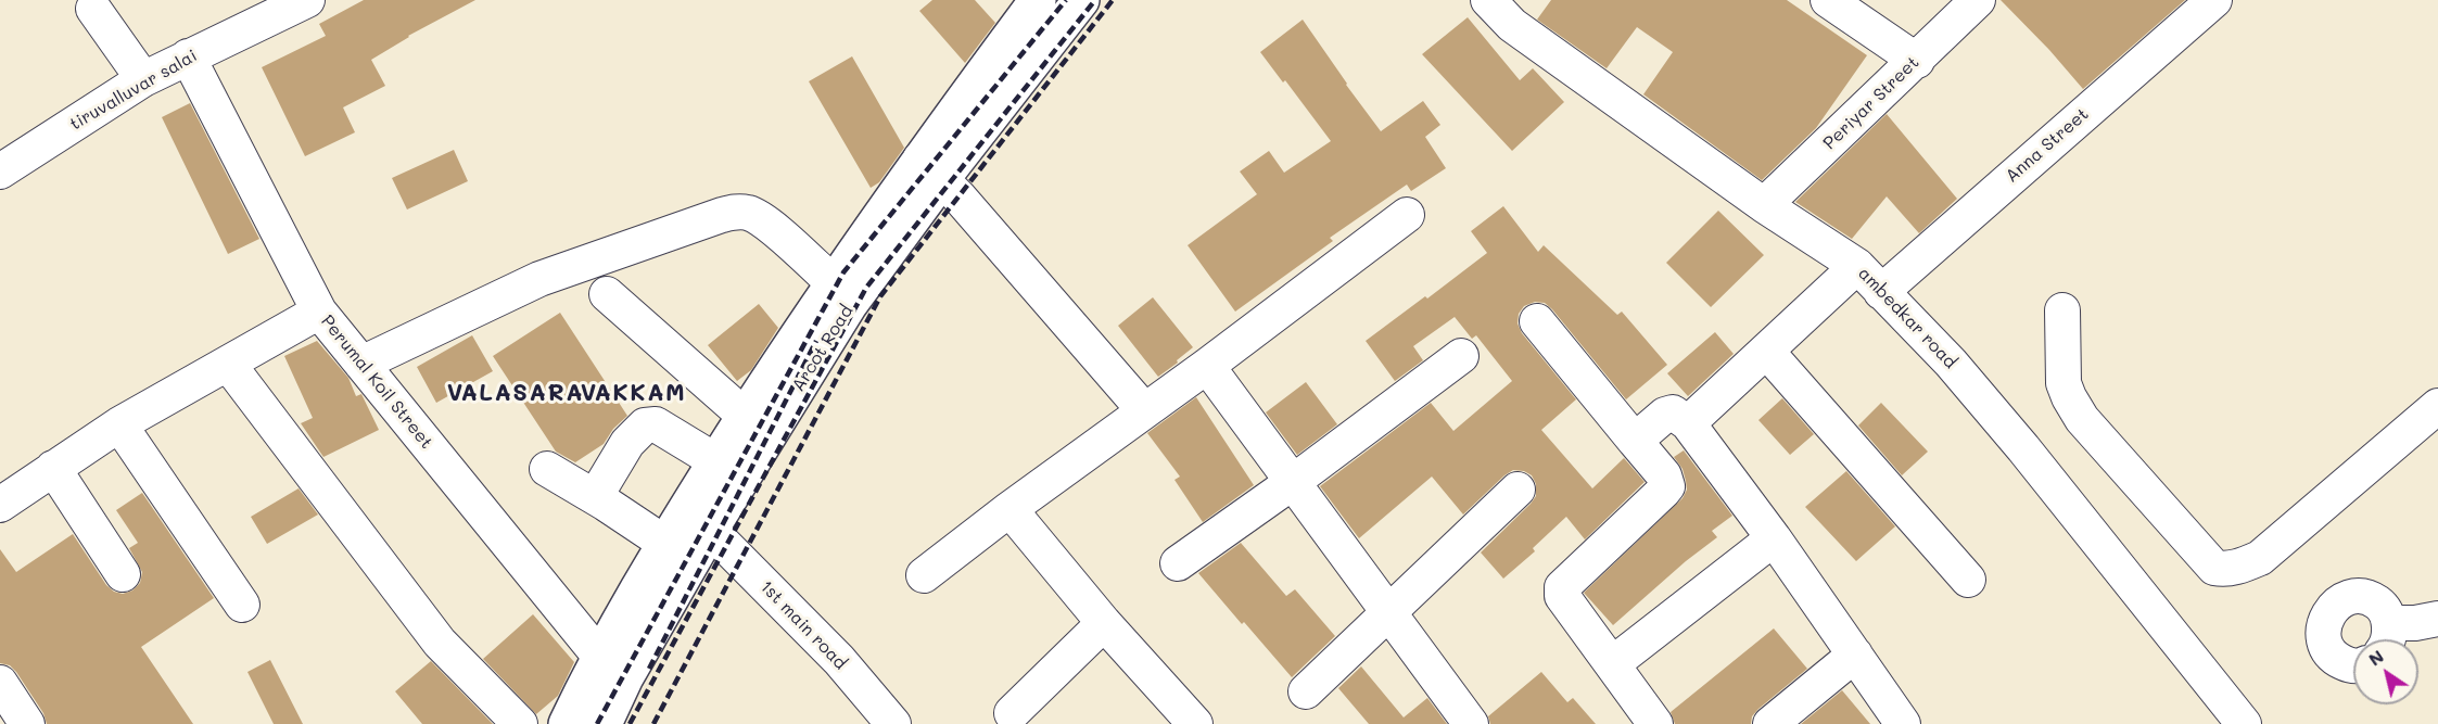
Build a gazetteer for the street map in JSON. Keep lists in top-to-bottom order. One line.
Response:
{"streets":{"main road":["Arcot Road"],"street":["tiruvalluvar salai","Periyar Street","Anna Street","ambedkar road","Perumal Koil Street","1st main road"]},"crossings":[["Periyar Street","ambedkar road"],["Anna Street","ambedkar road"],["Arcot Road","Perumal Koil Street"],["Arcot Road","1st main road"]],"districts":["VALASARAVAKKAM"],"north":"top left"}
